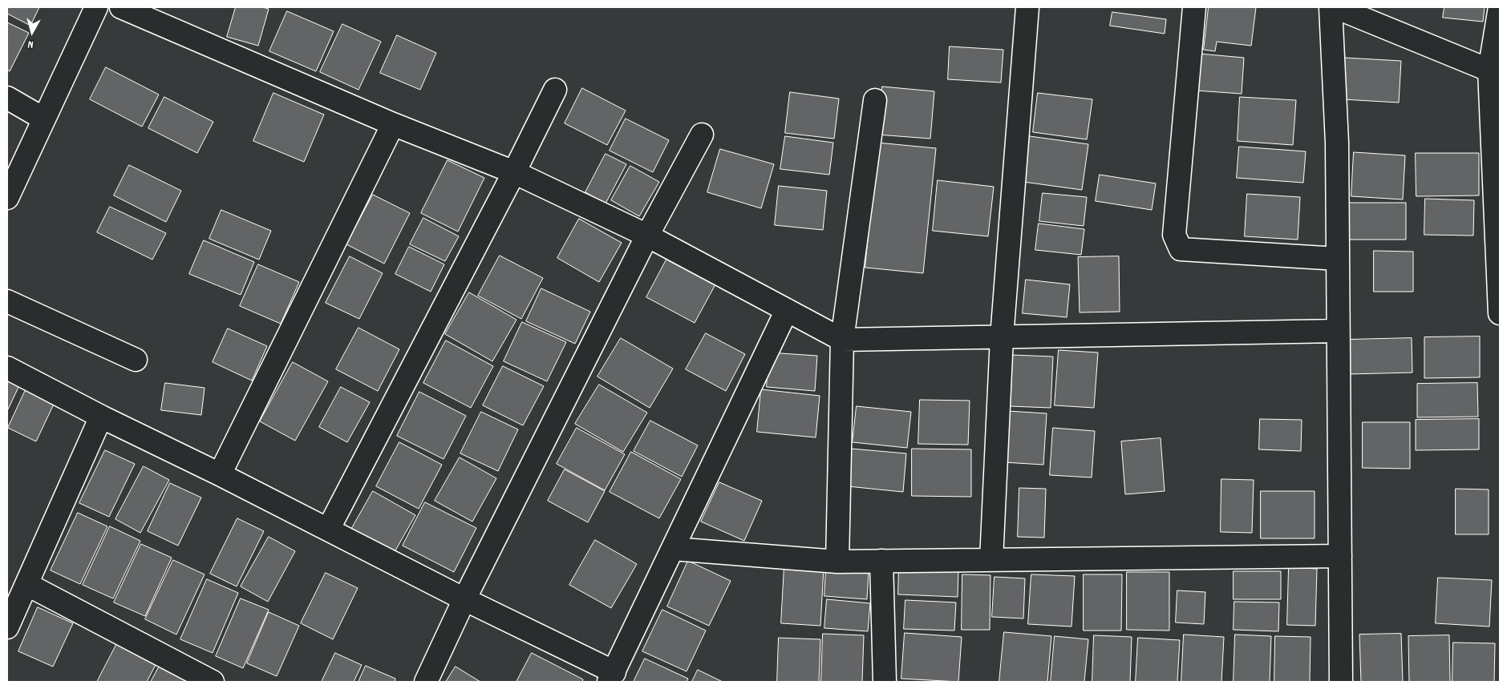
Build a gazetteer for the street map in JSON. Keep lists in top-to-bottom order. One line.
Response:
{"north":"bottom"}
